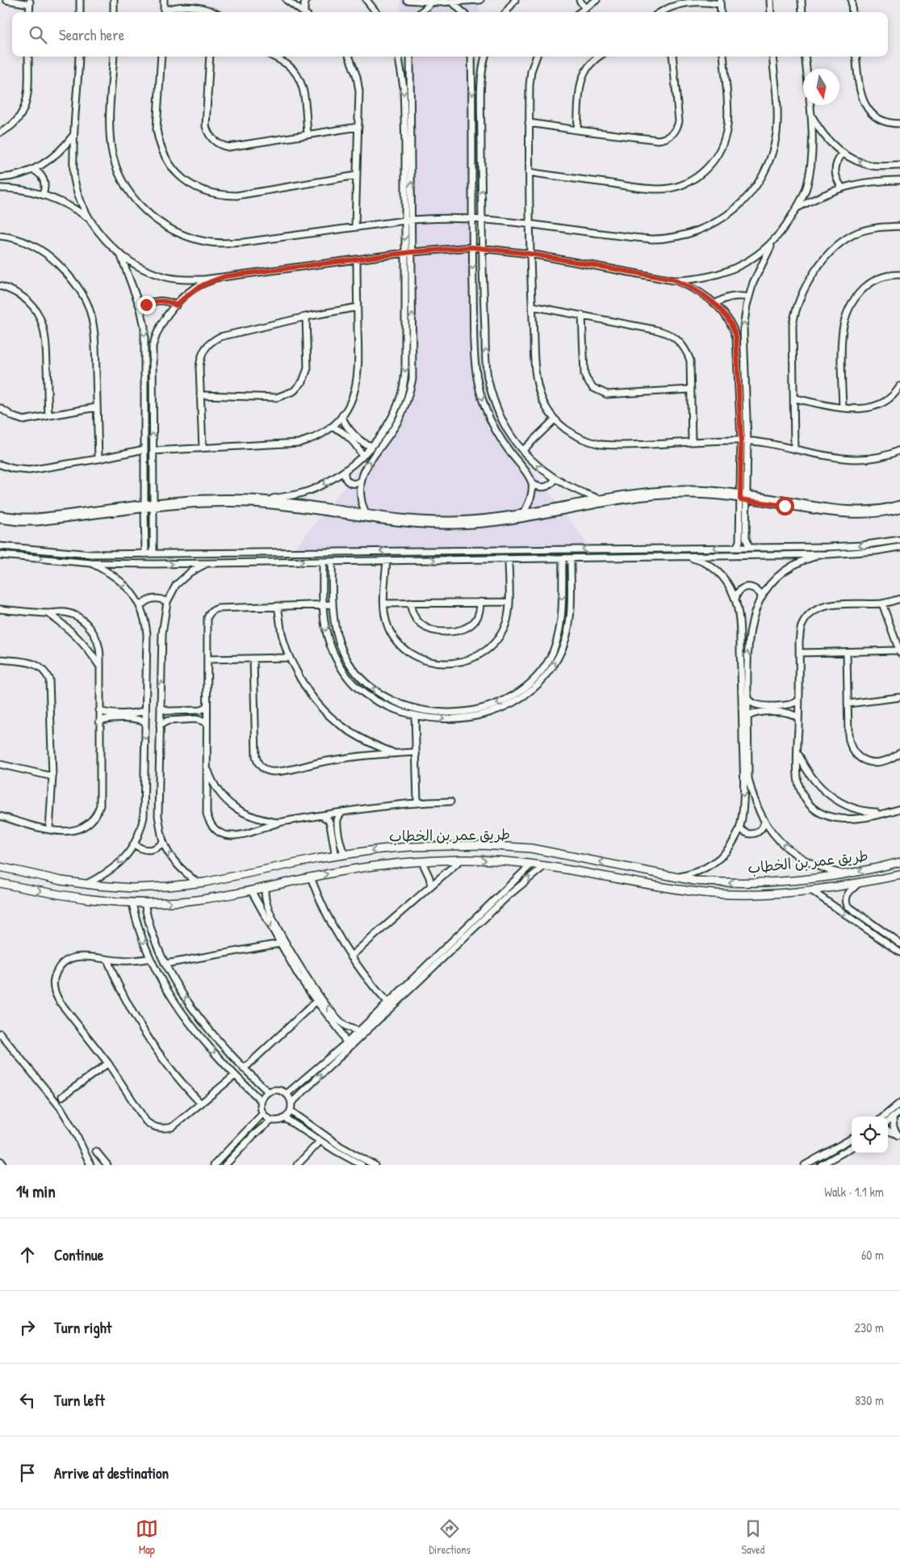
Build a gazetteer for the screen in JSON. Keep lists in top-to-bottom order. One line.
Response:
{"streets":{"street":["طريق عمر بن الخطاب"]},"north":"bottom","page":{"search":"Search here","heading":["14 min","Walk · 1.1 km"],"list":[["Continue","60 m"],["Turn right","230 m"],["Turn left","830 m"],"Arrive at destination"],"nav":["Map","Directions","Saved"]}}
